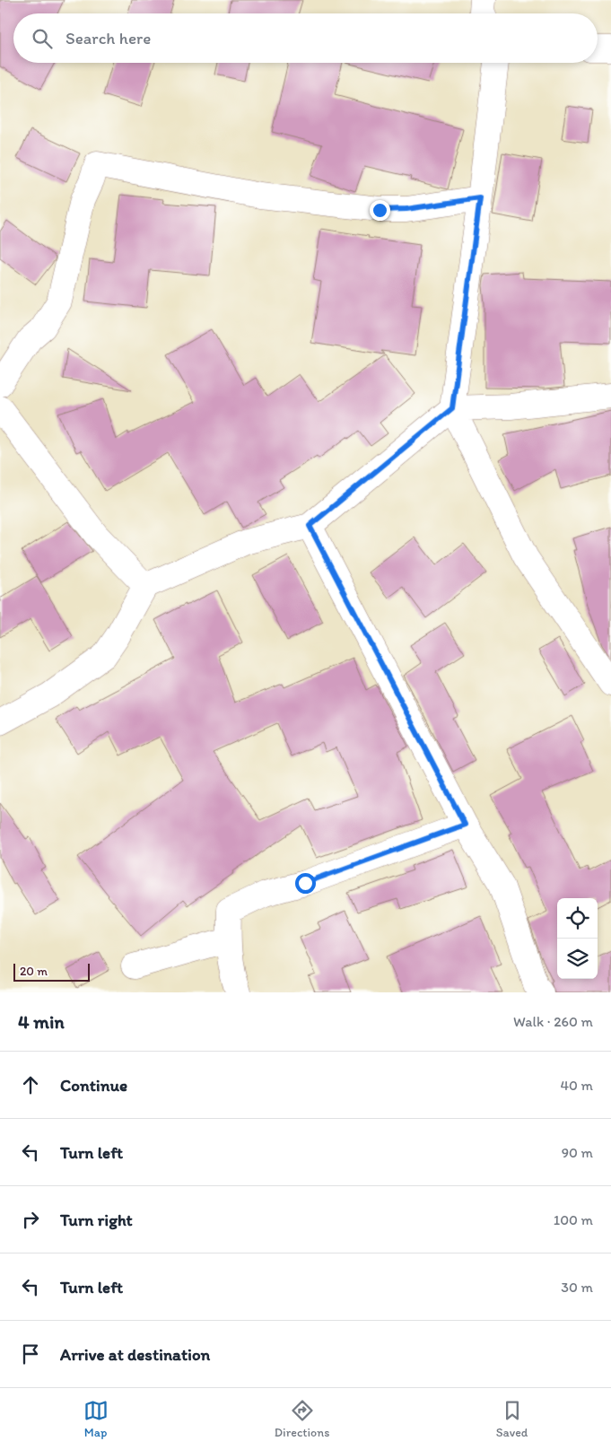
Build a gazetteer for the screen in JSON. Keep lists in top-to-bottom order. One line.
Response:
{"scale_bar":"20 m","page":{"search":"Search here","scale":"20 m","heading":["4 min","Walk · 260 m"],"list":[["Continue","40 m"],["Turn left","90 m"],["Turn right","100 m"],["Turn left","30 m"],"Arrive at destination"],"nav":["Map","Directions","Saved"]}}
